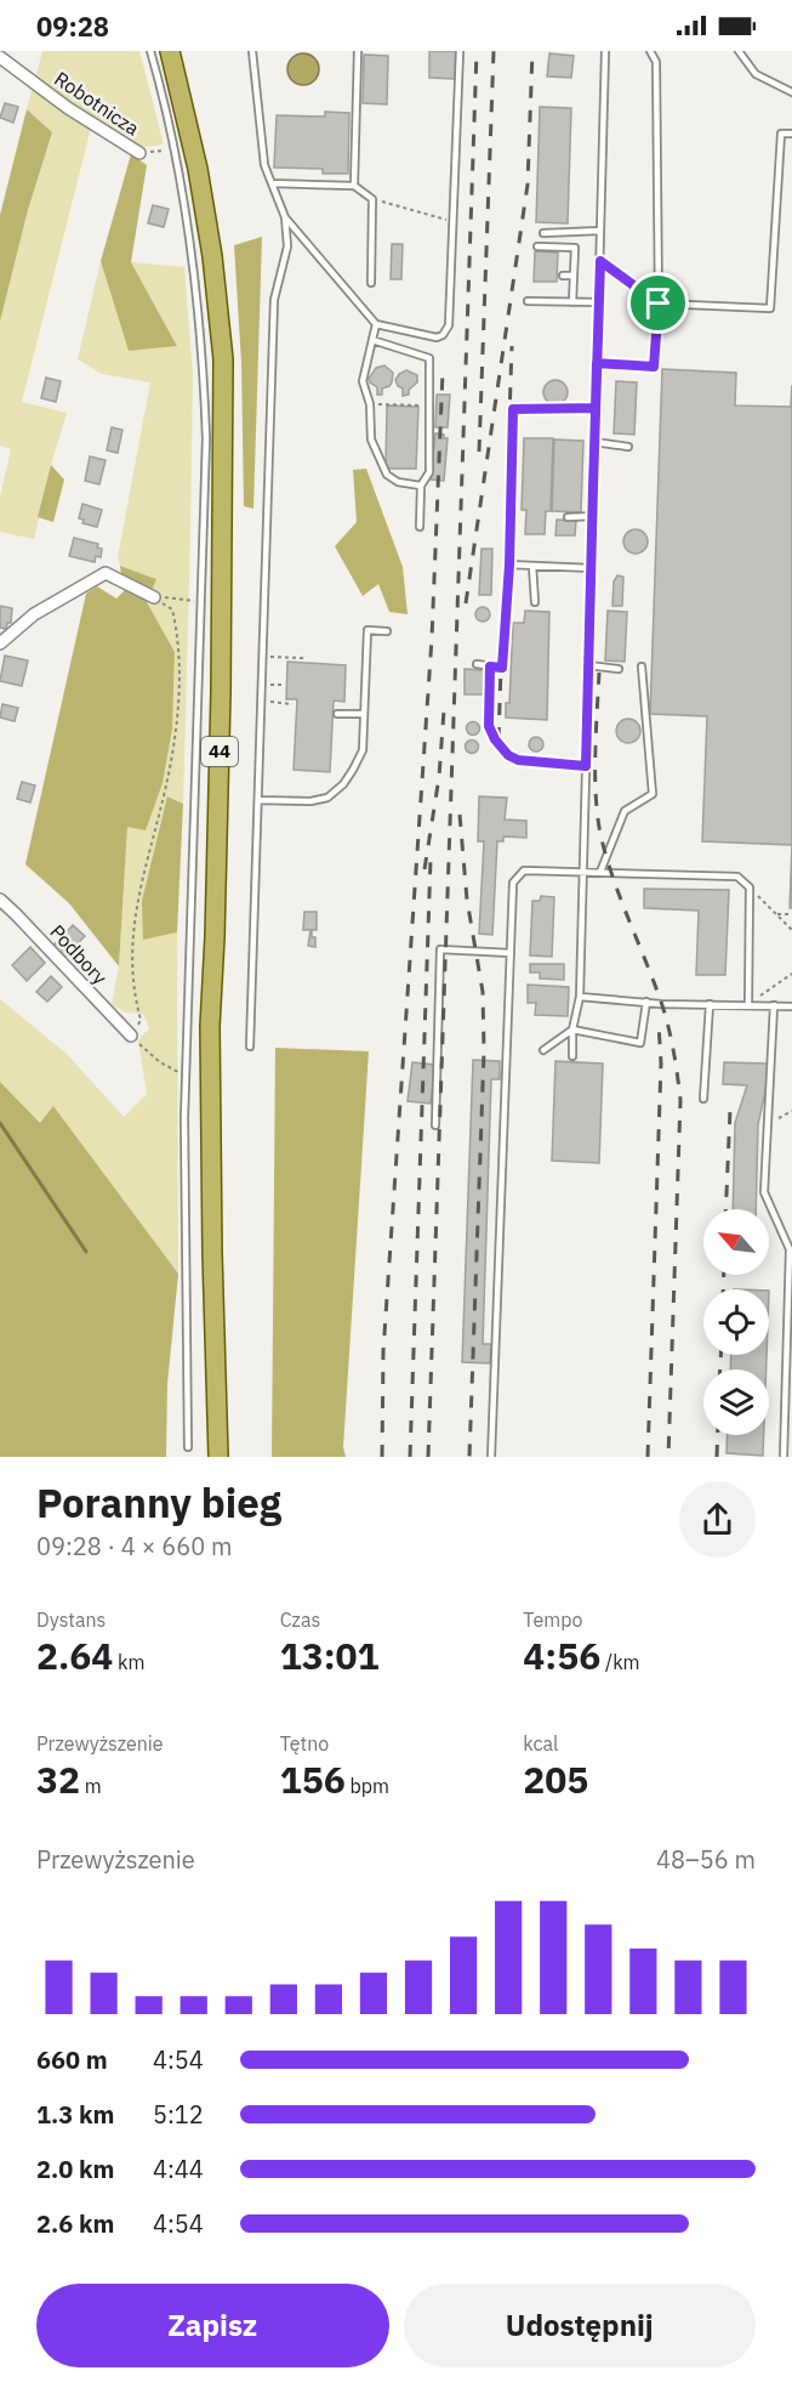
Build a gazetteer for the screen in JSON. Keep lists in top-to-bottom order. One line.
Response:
{"streets":{"main road":["44"],"street":["Robotnicza","Podbory"]},"north":"top left","page":{"status":"09:28","heading":["Poranny bieg","09:28 · 4 × 660 m"],"stats":[["Dystans","2.64 km"],["Czas","13:01"],["Tempo","4:56 /km"],["Przewyższenie","32 m"],["Tętno","156 bpm"],["kcal","205"]],"chart":["Przewyższenie","48–56 m"],"list":[{"name":"660 m","note":"4:54"},{"name":"1.3 km","note":"5:12"},{"name":"2.0 km","note":"4:44"},{"name":"2.6 km","note":"4:54"}],"buttons":["Zapisz","Udostępnij"]}}
